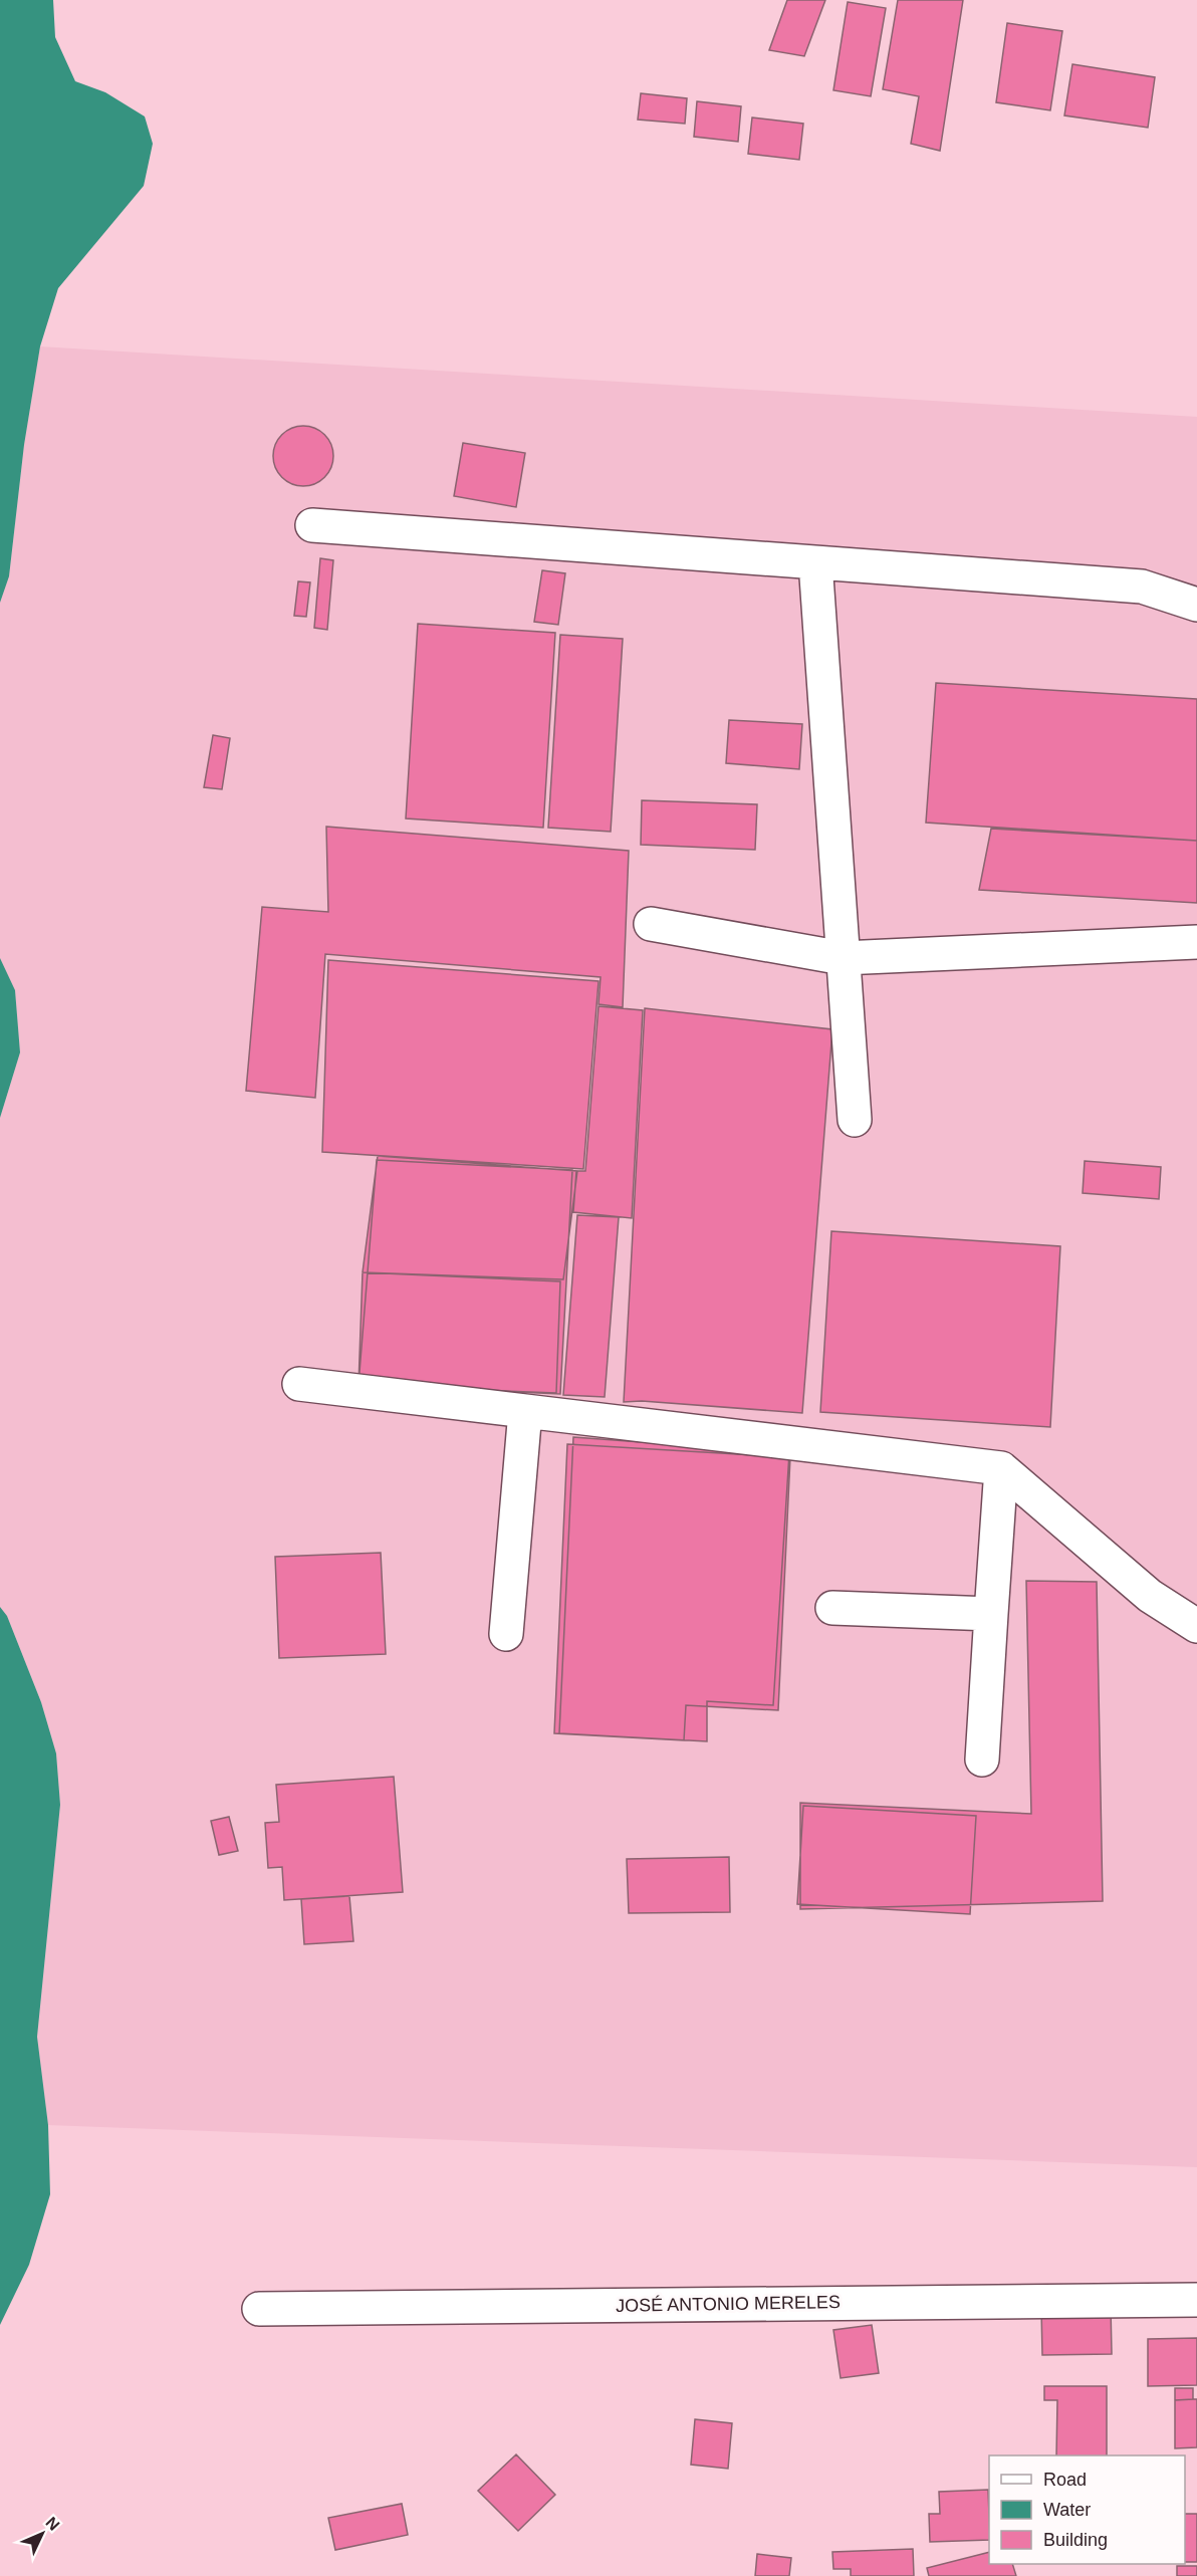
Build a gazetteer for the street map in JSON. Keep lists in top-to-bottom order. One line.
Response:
{"streets":{"street":["JOSÉ ANTONIO MERELES"]},"legend":["Road","Water","Building"],"north":"top right"}
